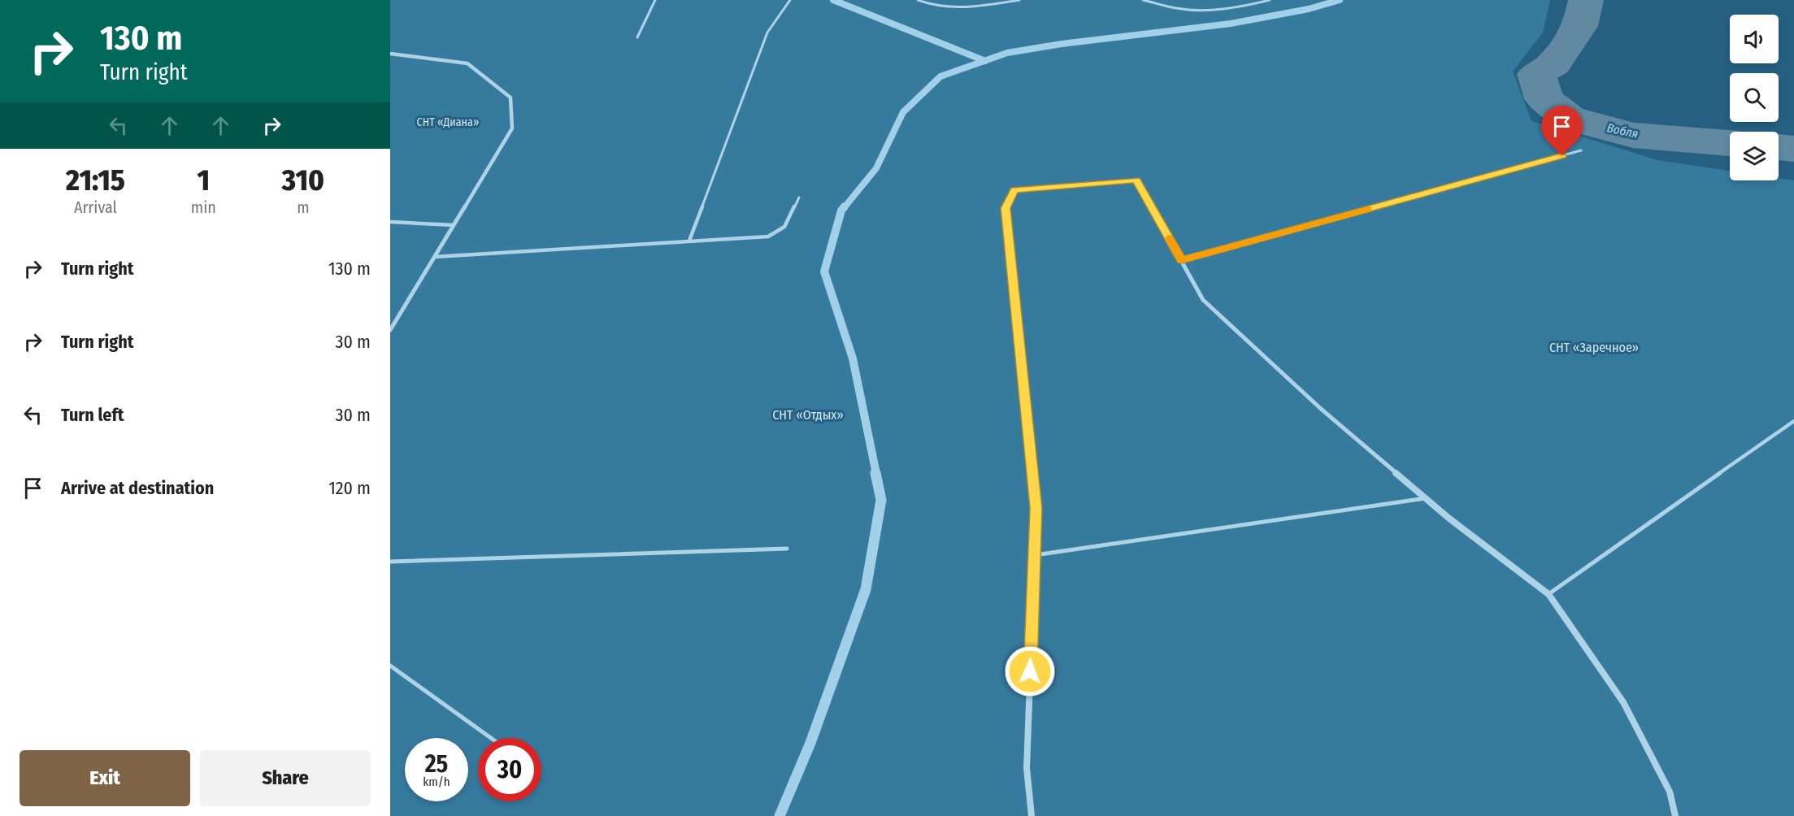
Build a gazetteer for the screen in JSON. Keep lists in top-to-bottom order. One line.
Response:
{"water":["Вобля"],"parks":["СНТ «Диана»","СНТ «Заречное»","СНТ «Отдых»"],"page":{"turn":["130 m","Turn right"],"eta":["21:15","Arrival","1","min","310","m"],"list":[{"name":"Turn right","value":"130 m"},{"name":"Turn right","value":"30 m"},{"name":"Turn left","value":"30 m"},{"name":"Arrive at destination","value":"120 m"}],"speed":"25 km/h","limit":"30","buttons":["Exit","Share"]}}
